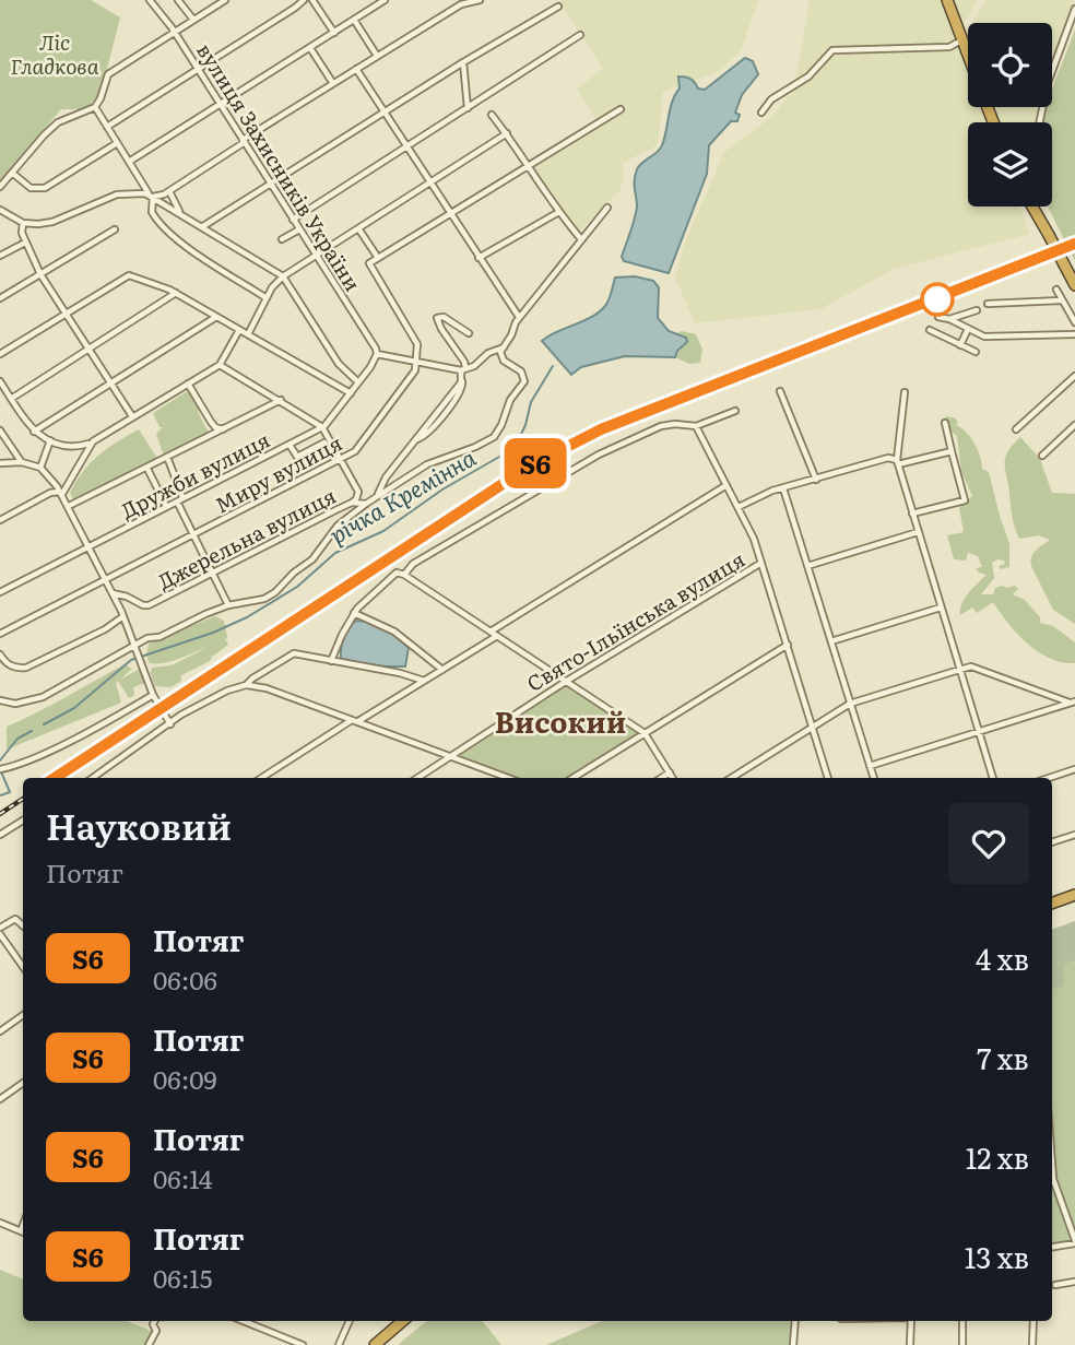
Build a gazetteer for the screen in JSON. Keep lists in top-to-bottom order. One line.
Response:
{"streets":{"street":["вулиця Захисників України","Миру вулиця","Дружби вулиця","Джерельна вулиця","Свято-Ільїнська вулиця"]},"crossings":[["вулиця Захисників України","Дружби вулиця"]],"districts":["Високий"],"water":["річка Кремінна"],"parks":["Ліс Гладкова"],"page":{"on_map":"S6","heading":["Науковий","Потяг"],"list":[{"mark":"S6","name":"Потяг","note":"06:06","value":"4 хв"},{"mark":"S6","name":"Потяг","note":"06:09","value":"7 хв"},{"mark":"S6","name":"Потяг","note":"06:14","value":"12 хв"},{"mark":"S6","name":"Потяг","note":"06:15","value":"13 хв"}]}}
